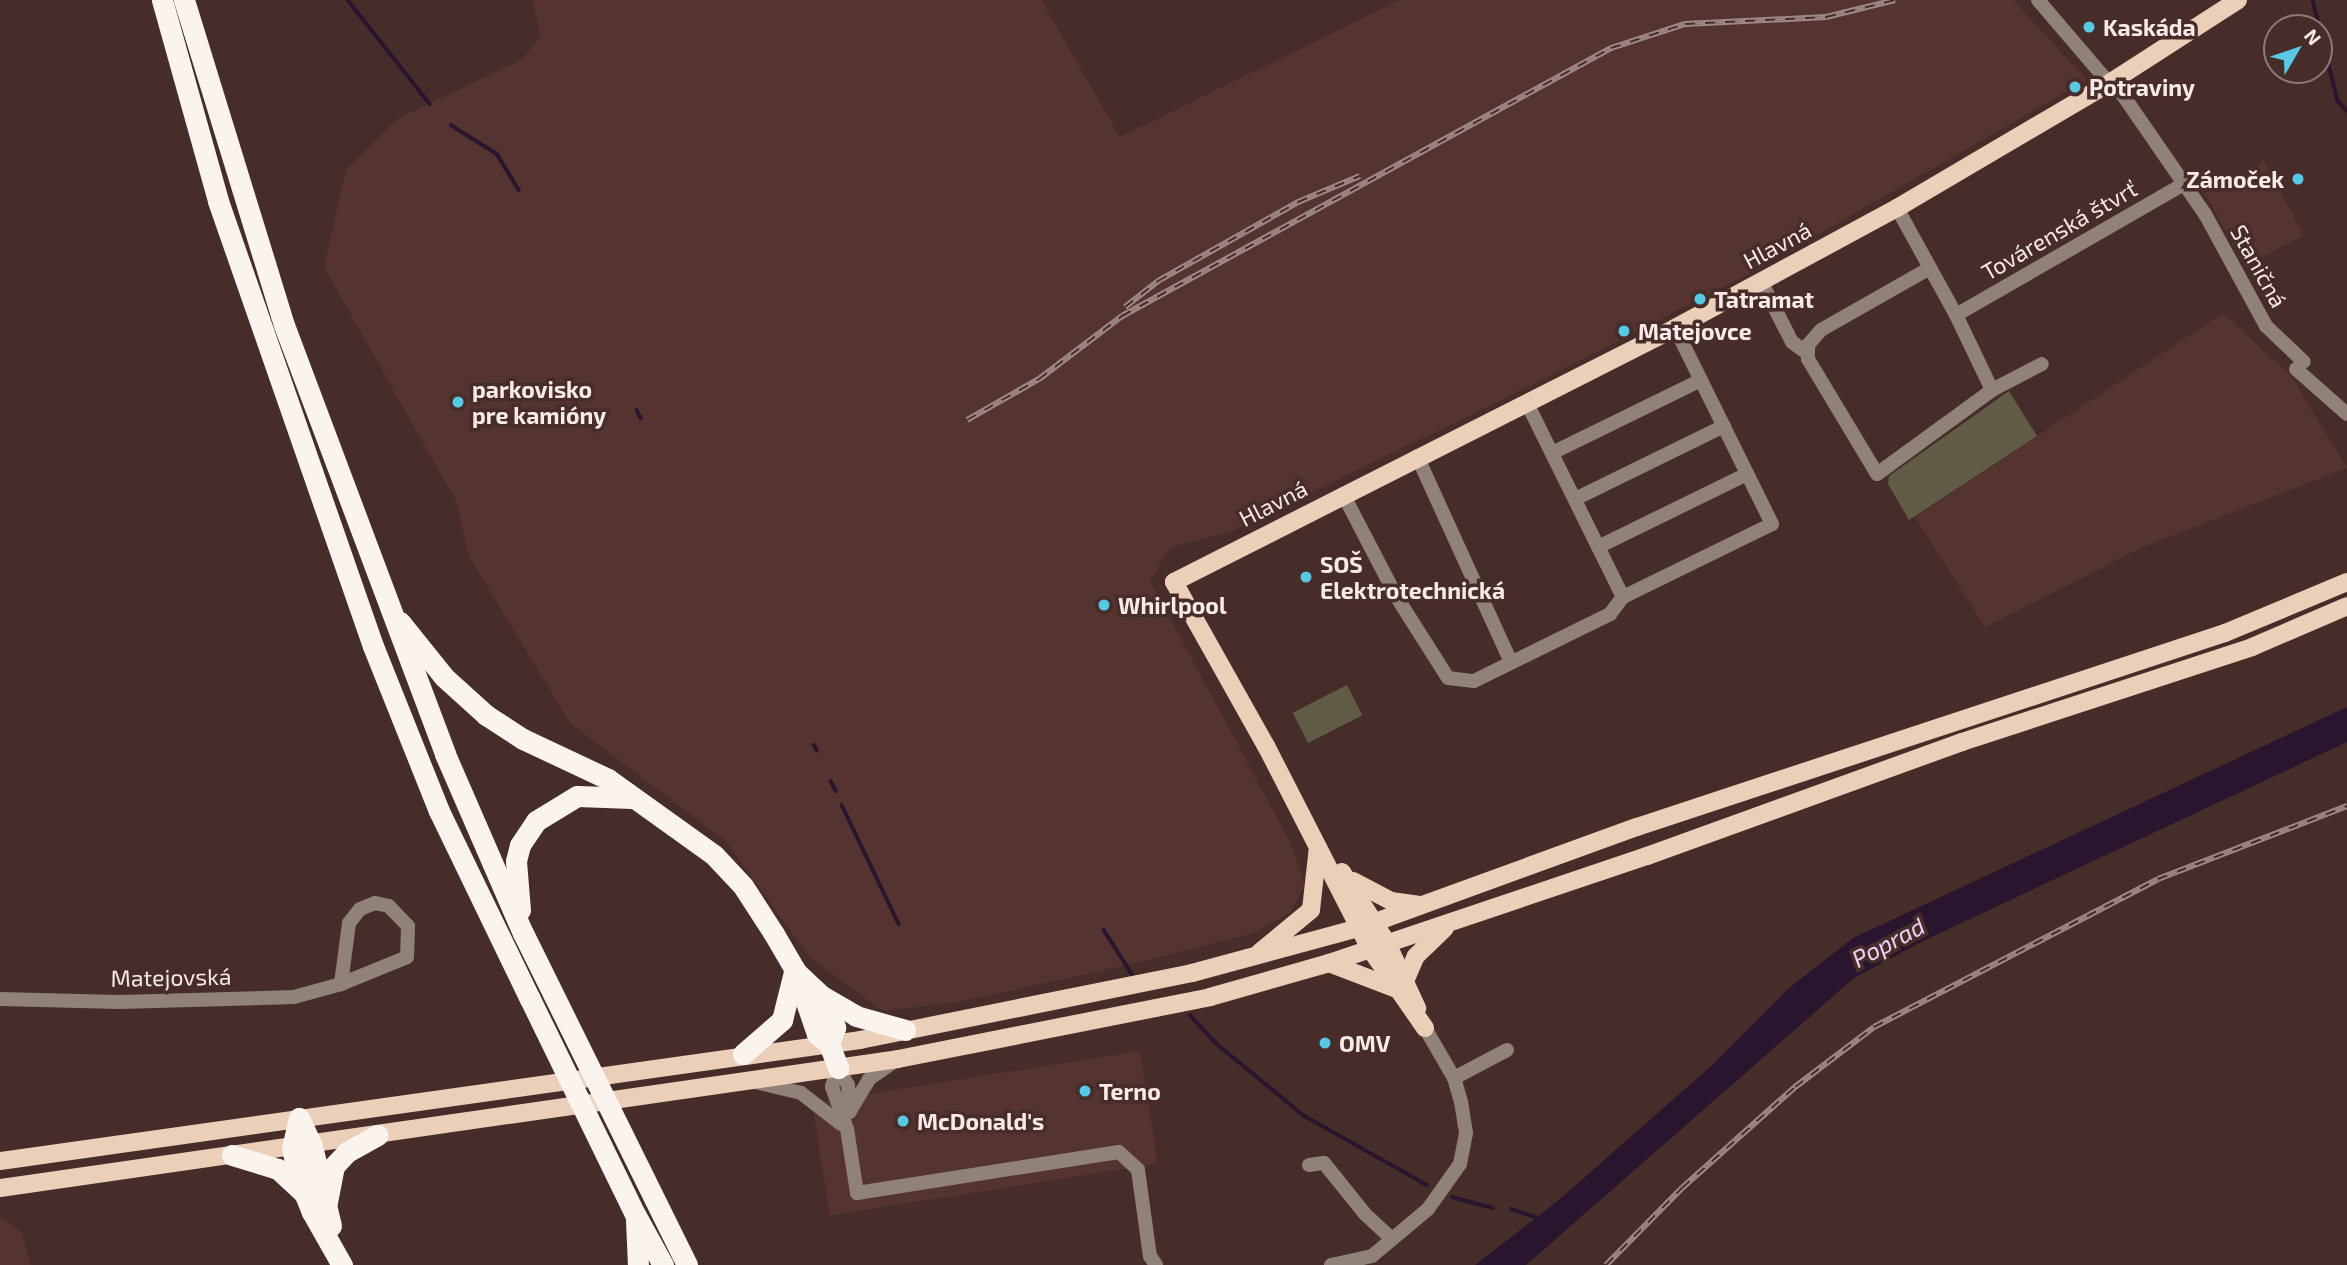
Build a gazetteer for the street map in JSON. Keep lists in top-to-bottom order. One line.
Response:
{"streets":{"main road":["Hlavná"],"street":["Továrenská štvrť","Staničná","Matejovská"]},"crossings":[["Továrenská štvrť","Staničná"],["Hlavná","Staničná"]],"water":["Poprad"],"places":["Kaskáda","Potraviny","Zámoček","Tatramat","Matejovce","parkovisko pre kamióny","SOŠ Elektrotechnická","Whirlpool","OMV","Terno","McDonald's"],"north":"top right"}
